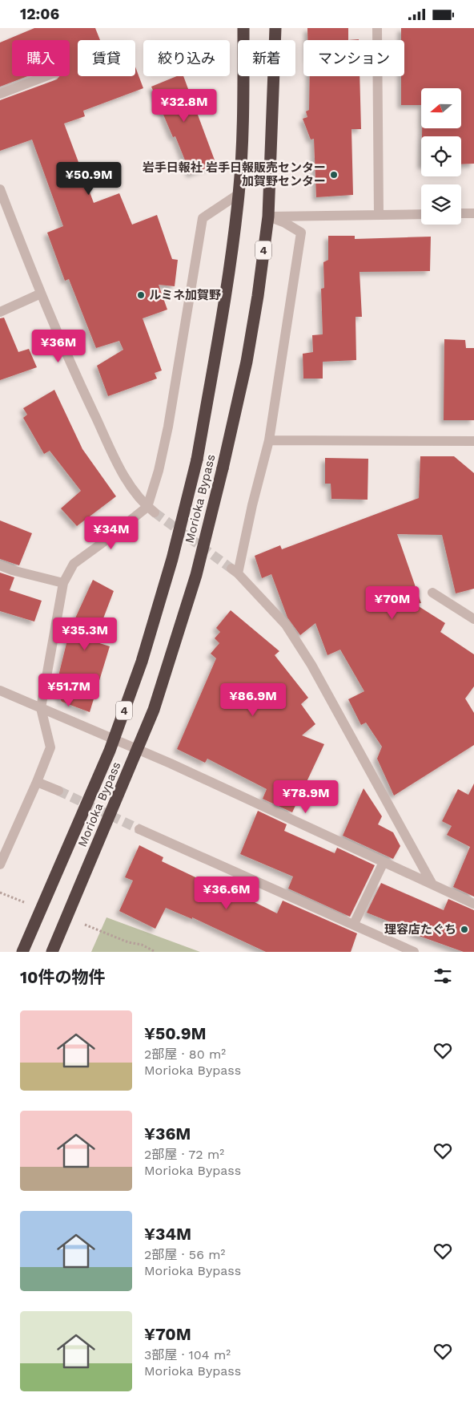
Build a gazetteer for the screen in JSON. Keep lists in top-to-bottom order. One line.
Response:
{"streets":{"highway":["4","Morioka Bypass"]},"places":["岩手日報社 岩手日報販売センター 加賀野センター","ルミネ加賀野","理容店たぐち"],"north":"left","page":{"status":"12:06","chip":["購入","賃貸","絞り込み","新着","マンション"],"price":["¥32.8M","¥50.9M","¥36M","¥34M","¥70M","¥35.3M","¥51.7M","¥86.9M","¥78.9M","¥36.6M"],"heading":"10件の物件","list":[{"name":"¥50.9M","note":"2部屋 · 80 m² · Morioka Bypass"},{"name":"¥36M","note":"2部屋 · 72 m² · Morioka Bypass"},{"name":"¥34M","note":"2部屋 · 56 m² · Morioka Bypass"},{"name":"¥70M","note":"3部屋 · 104 m² · Morioka Bypass"}]}}
